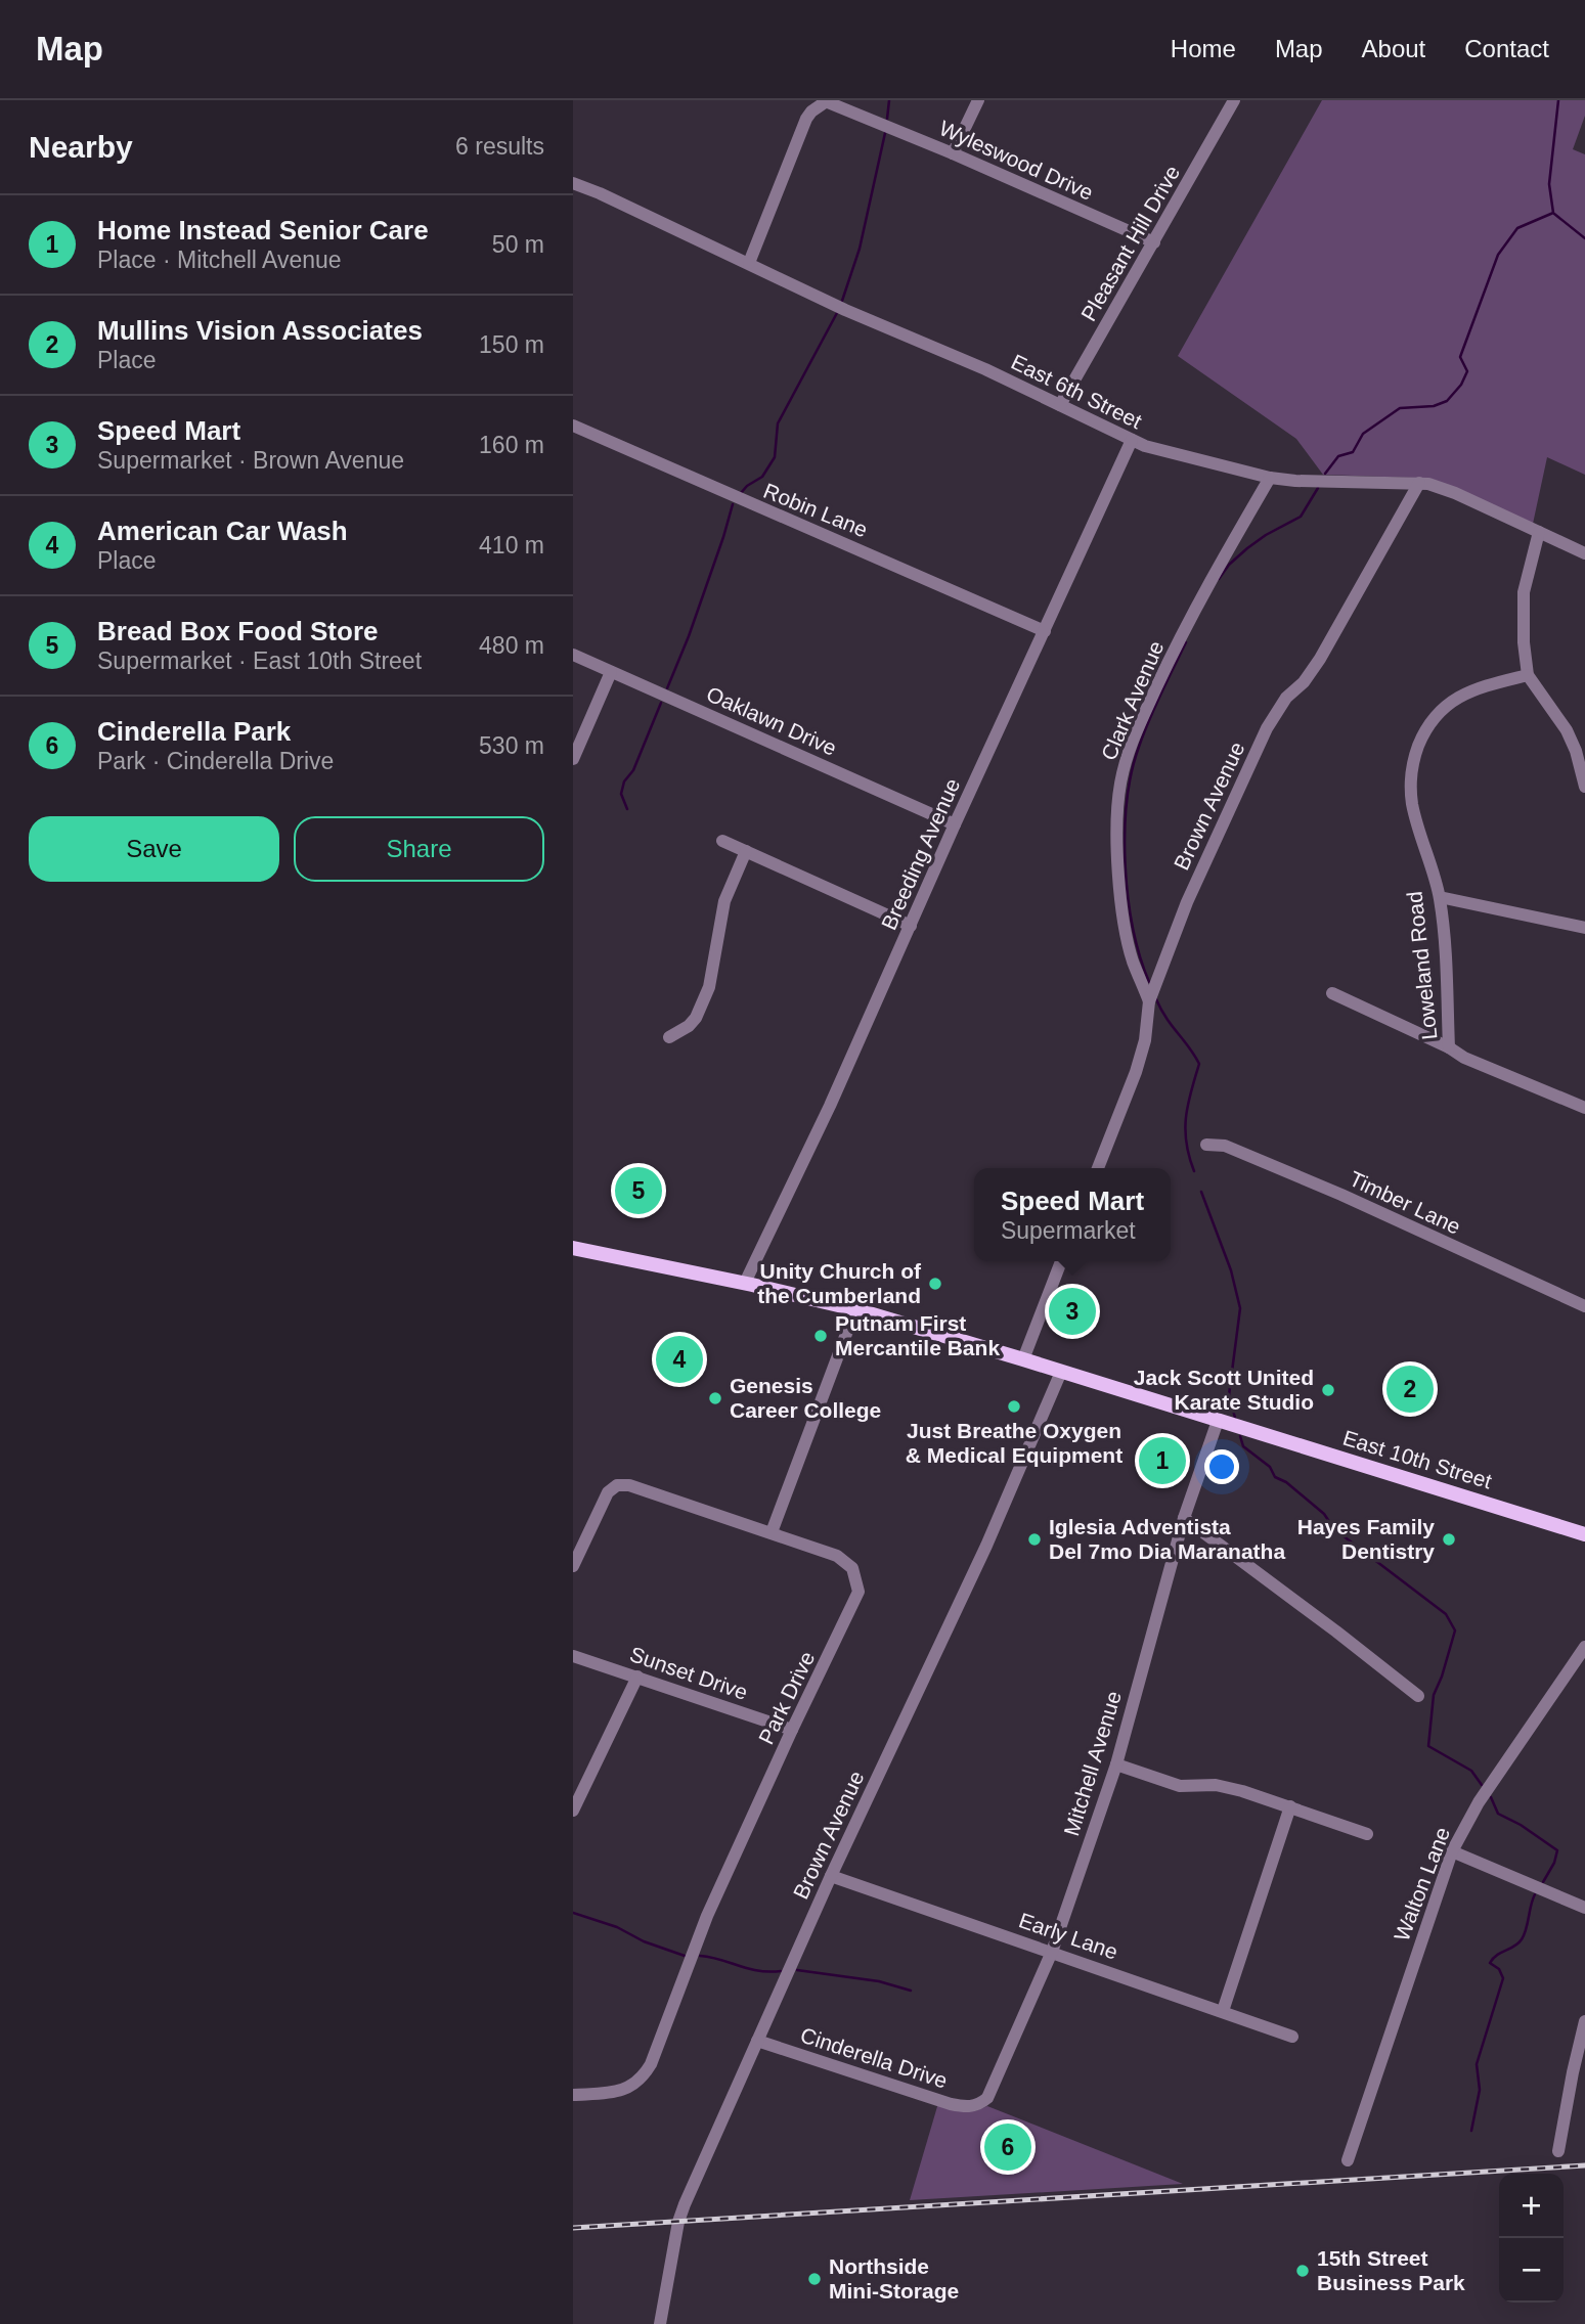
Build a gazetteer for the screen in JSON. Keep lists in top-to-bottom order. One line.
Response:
{"streets":{"main road":["East 10th Street"],"street":["Wyleswood Drive","Pleasant Hill Drive","East 6th Street","Robin Lane","Clark Avenue","Oaklawn Drive","Brown Avenue","Breeding Avenue","Loweland Road","Timber Lane","Sunset Drive","Park Drive","Mitchell Avenue","Walton Lane","Early Lane","Cinderella Drive"]},"crossings":[["Wyleswood Drive","Pleasant Hill Drive"],["Pleasant Hill Drive","East 6th Street"],["East 6th Street","Clark Avenue"],["East 6th Street","Brown Avenue"],["East 6th Street","Breeding Avenue"],["Robin Lane","Breeding Avenue"],["Clark Avenue","Brown Avenue"],["Oaklawn Drive","Breeding Avenue"],["Brown Avenue","East 10th Street"],["Brown Avenue","Early Lane"],["Brown Avenue","Cinderella Drive"],["Breeding Avenue","East 10th Street"],["East 10th Street","Mitchell Avenue"],["Sunset Drive","Park Drive"],["Mitchell Avenue","Early Lane"],["Mitchell Avenue","Cinderella Drive"]],"places":["Unity Church of the Cumberland","Putnam First Mercantile Bank","Jack Scott United Karate Studio","Genesis Career College","Just Breathe Oxygen & Medical Equipment","Iglesia Adventista Del 7mo Dia Maranatha","Hayes Family Dentistry","15th Street Business Park","Northside Mini-Storage"],"page":{"header":"Map","nav":["Home","Map","About","Contact"],"heading":["Nearby","6 results"],"list":[{"mark":"1","name":"Home Instead Senior Care","note":"Place · Mitchell Avenue","value":"50 m"},{"mark":"2","name":"Mullins Vision Associates","note":"Place","value":"150 m"},{"mark":"3","name":"Speed Mart","note":"Supermarket · Brown Avenue","value":"160 m"},{"mark":"4","name":"American Car Wash","note":"Place","value":"410 m"},{"mark":"5","name":"Bread Box Food Store","note":"Supermarket · East 10th Street","value":"480 m"},{"mark":"6","name":"Cinderella Park","note":"Park · Cinderella Drive","value":"530 m"}],"buttons":["Save","Share"],"pins":["5","3","4","2","1","6"],"popup":["Speed Mart","Supermarket"],"map_buttons":["+","−"]}}
